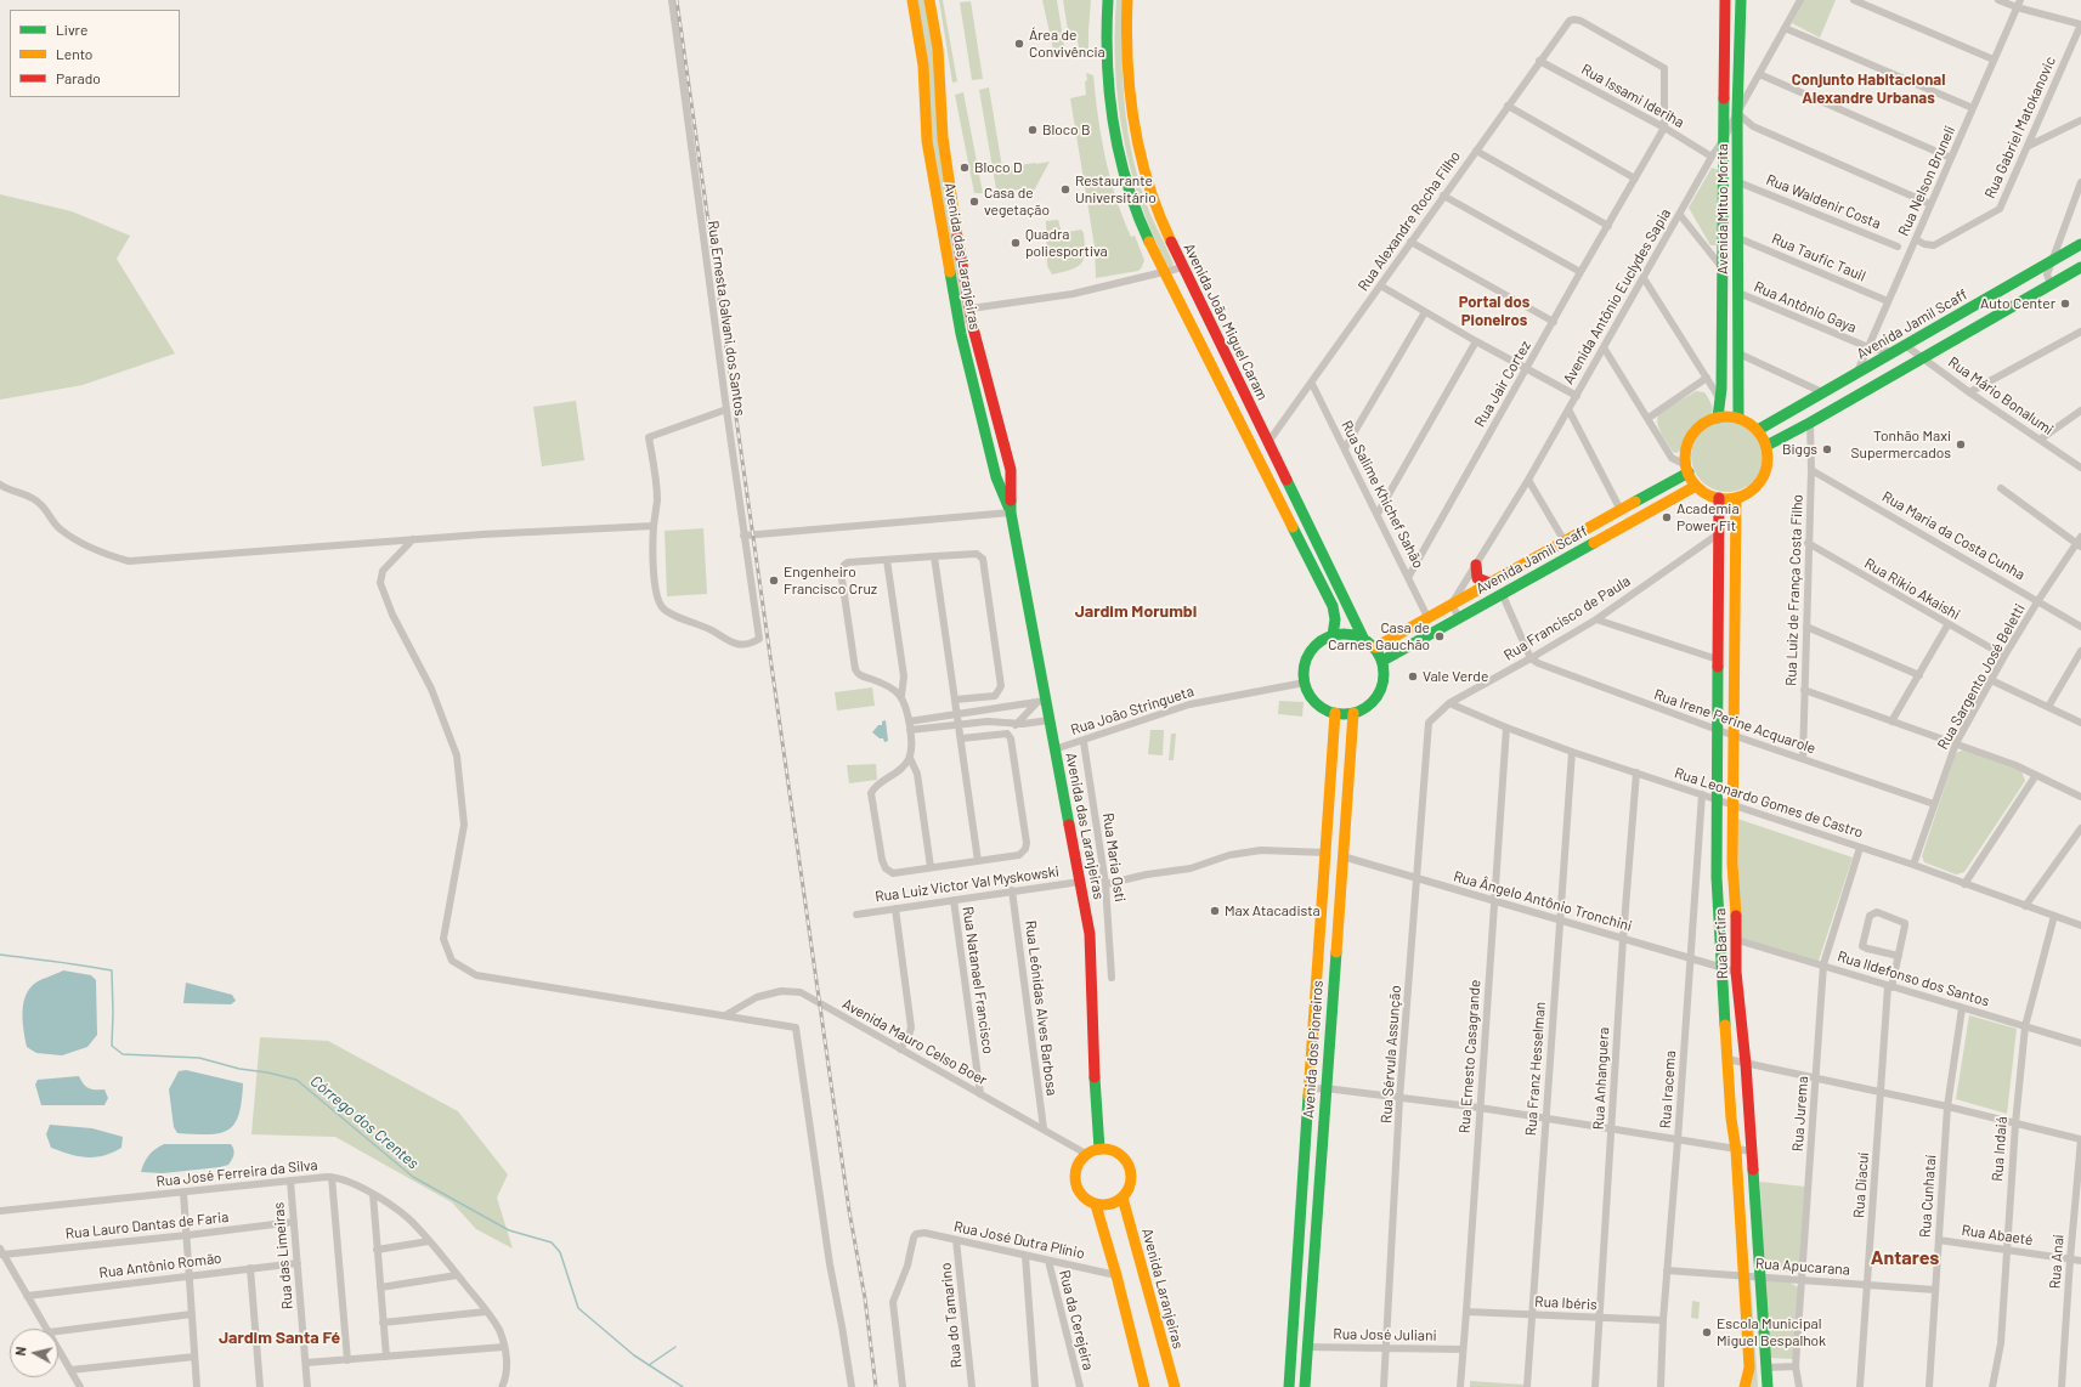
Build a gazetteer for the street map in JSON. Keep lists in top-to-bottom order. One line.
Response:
{"streets":{"street":["Rua Issami Ideriha","Rua Gabriel Matokanovic","Rua Nelson Bruneli","Rua Waldenir Costa","Avenida Mituo Morita","Rua Alexandre Rocha Filho","Avenida das Laranjeiras","Rua Taufic Tauil","Avenida Antônio Euclydes Sapia","Rua Antônio Gaya","Rua Ernesta Galvani dos Santos","Avenida João Miguel Caram","Avenida Jamil Scaff","Rua Jair Cortez","Rua Mário Bonalumi","Rua Salime Khichef Sahão","Rua Maria da Costa Cunha","Rua Rikio Akaishi","Rua Luiz de França Costa Filho","Rua Francisco de Paula","Rua Sargento José Beletti","Rua João Stringueta","Rua Irene Perine Acquarole","Rua Leonardo Gomes de Castro","Rua Maria Osti","Rua Luiz Victor Val Myskowski","Rua Ângelo Antônio Tronchini","Rua Bartira","Rua Ildefonso dos Santos","Rua Natanael Francisco","Rua Leônidas Alves Barbosa","Avenida Mauro Celso Boer","Avenida dos Pioneiros","Rua Sérvula Assunção","Rua Ernesto Casagrande","Rua Franz Hesselman","Rua Anhanguera","Rua Iracema","Rua Jurema","Rua Indaiá","Rua José Ferreira da Silva","Rua Diacuí","Rua Cunhataí","Rua Lauro Dantas de Faria","Rua Abaeté","Rua José Dutra Plínio","Rua das Limeiras","Rua Anaí","Rua Antônio Romão","Rua Apucarana","Avenida Laranjeiras","Rua Ibéris","Rua do Tamarino","Rua da Cerejeira","Rua José Juliani"]},"crossings":[["Rua Issami Ideriha","Rua Alexandre Rocha Filho"],["Rua Issami Ideriha","Avenida Antônio Euclydes Sapia"],["Rua Issami Ideriha","Rua Jair Cortez"],["Rua Gabriel Matokanovic","Rua Nelson Bruneli"],["Rua Nelson Bruneli","Rua Taufic Tauil"],["Rua Nelson Bruneli","Rua Antônio Gaya"],["Rua Nelson Bruneli","Avenida Jamil Scaff"],["Rua Waldenir Costa","Avenida Mituo Morita"],["Avenida Mituo Morita","Rua Taufic Tauil"],["Avenida Mituo Morita","Avenida Antônio Euclydes Sapia"],["Avenida Mituo Morita","Rua Antônio Gaya"],["Avenida Mituo Morita","Avenida Jamil Scaff"],["Avenida Mituo Morita","Rua Bartira"],["Rua Alexandre Rocha Filho","Avenida João Miguel Caram"],["Rua Alexandre Rocha Filho","Rua Jair Cortez"],["Rua Alexandre Rocha Filho","Rua Salime Khichef Sahão"],["Avenida das Laranjeiras","Rua João Stringueta"],["Avenida das Laranjeiras","Rua Luiz Victor Val Myskowski"],["Avenida das Laranjeiras","Avenida Mauro Celso Boer"],["Avenida das Laranjeiras","Avenida Laranjeiras"],["Avenida Antônio Euclydes Sapia","Avenida Jamil Scaff"],["Rua Antônio Gaya","Avenida Jamil Scaff"],["Avenida João Miguel Caram","Avenida Jamil Scaff"],["Avenida João Miguel Caram","Rua João Stringueta"],["Avenida João Miguel Caram","Avenida dos Pioneiros"],["Avenida Jamil Scaff","Rua Mário Bonalumi"],["Avenida Jamil Scaff","Rua Salime Khichef Sahão"],["Avenida Jamil Scaff","Rua João Stringueta"],["Avenida Jamil Scaff","Rua Bartira"],["Avenida Jamil Scaff","Avenida dos Pioneiros"],["Rua Jair Cortez","Rua Salime Khichef Sahão"],["Rua Maria da Costa Cunha","Rua Luiz de França Costa Filho"],["Rua Maria da Costa Cunha","Rua Sargento José Beletti"],["Rua Rikio Akaishi","Rua Luiz de França Costa Filho"],["Rua Rikio Akaishi","Rua Sargento José Beletti"],["Rua Luiz de França Costa Filho","Rua Irene Perine Acquarole"],["Rua Francisco de Paula","Rua Irene Perine Acquarole"],["Rua Francisco de Paula","Rua Leonardo Gomes de Castro"],["Rua Francisco de Paula","Rua Bartira"],["Rua Francisco de Paula","Rua Sérvula Assunção"],["Rua Sargento José Beletti","Rua Irene Perine Acquarole"],["Rua Sargento José Beletti","Rua Leonardo Gomes de Castro"],["Rua João Stringueta","Rua Maria Osti"],["Rua João Stringueta","Avenida dos Pioneiros"],["Rua Irene Perine Acquarole","Rua Bartira"],["Rua Leonardo Gomes de Castro","Rua Bartira"],["Rua Leonardo Gomes de Castro","Rua Ernesto Casagrande"],["Rua Leonardo Gomes de Castro","Rua Franz Hesselman"],["Rua Leonardo Gomes de Castro","Rua Anhanguera"],["Rua Leonardo Gomes de Castro","Rua Iracema"],["Rua Leonardo Gomes de Castro","Rua Jurema"],["Rua Leonardo Gomes de Castro","Rua Indaiá"],["Rua Luiz Victor Val Myskowski","Rua Natanael Francisco"],["Rua Luiz Victor Val Myskowski","Rua Leônidas Alves Barbosa"],["Rua Ângelo Antônio Tronchini","Rua Bartira"],["Rua Ângelo Antônio Tronchini","Avenida dos Pioneiros"],["Rua Ângelo Antônio Tronchini","Rua Sérvula Assunção"],["Rua Ângelo Antônio Tronchini","Rua Ernesto Casagrande"],["Rua Ângelo Antônio Tronchini","Rua Franz Hesselman"],["Rua Ângelo Antônio Tronchini","Rua Anhanguera"],["Rua Ângelo Antônio Tronchini","Rua Iracema"],["Rua Bartira","Rua Ildefonso dos Santos"],["Rua Bartira","Rua Apucarana"],["Rua Ildefonso dos Santos","Rua Jurema"],["Rua Ildefonso dos Santos","Rua Indaiá"],["Rua Ildefonso dos Santos","Rua Diacuí"],["Rua Ildefonso dos Santos","Rua Cunhataí"],["Rua Natanael Francisco","Avenida Mauro Celso Boer"],["Rua Leônidas Alves Barbosa","Avenida Mauro Celso Boer"],["Avenida Mauro Celso Boer","Avenida Laranjeiras"],["Avenida dos Pioneiros","Rua José Juliani"],["Rua Sérvula Assunção","Rua José Juliani"],["Rua Ernesto Casagrande","Rua Ibéris"],["Rua Ernesto Casagrande","Rua José Juliani"],["Rua Franz Hesselman","Rua Ibéris"],["Rua Anhanguera","Rua Ibéris"],["Rua Iracema","Rua Apucarana"],["Rua Iracema","Rua Ibéris"],["Rua Jurema","Rua Apucarana"],["Rua Indaiá","Rua Abaeté"],["Rua José Ferreira da Silva","Rua das Limeiras"],["Rua Diacuí","Rua Apucarana"],["Rua Cunhataí","Rua Abaeté"],["Rua Cunhataí","Rua Apucarana"],["Rua Lauro Dantas de Faria","Rua das Limeiras"],["Rua Abaeté","Rua Anaí"],["Rua José Dutra Plínio","Rua do Tamarino"],["Rua José Dutra Plínio","Rua da Cerejeira"],["Rua das Limeiras","Rua Antônio Romão"]],"districts":["Conjunto Habitacional Alexandre Urbanas","Portal dos Pioneiros","Jardim Morumbi","Antares","Jardim Santa Fé"],"water":["Córrego dos Crentes"],"places":["Área de Convivência","Bloco B","Bloco D","Restaurante Universitário","Casa de vegetação","Quadra poliesportiva","Auto Center","Tonhão Maxi Supermercados","Biggs","Academia Power Fit","Engenheiro Francisco Cruz","Casa de Carnes Gauchão","Vale Verde","Max Atacadista","Escola Municipal Miguel Bespalhok"],"legend":["Livre","Lento","Parado"],"north":"left"}
